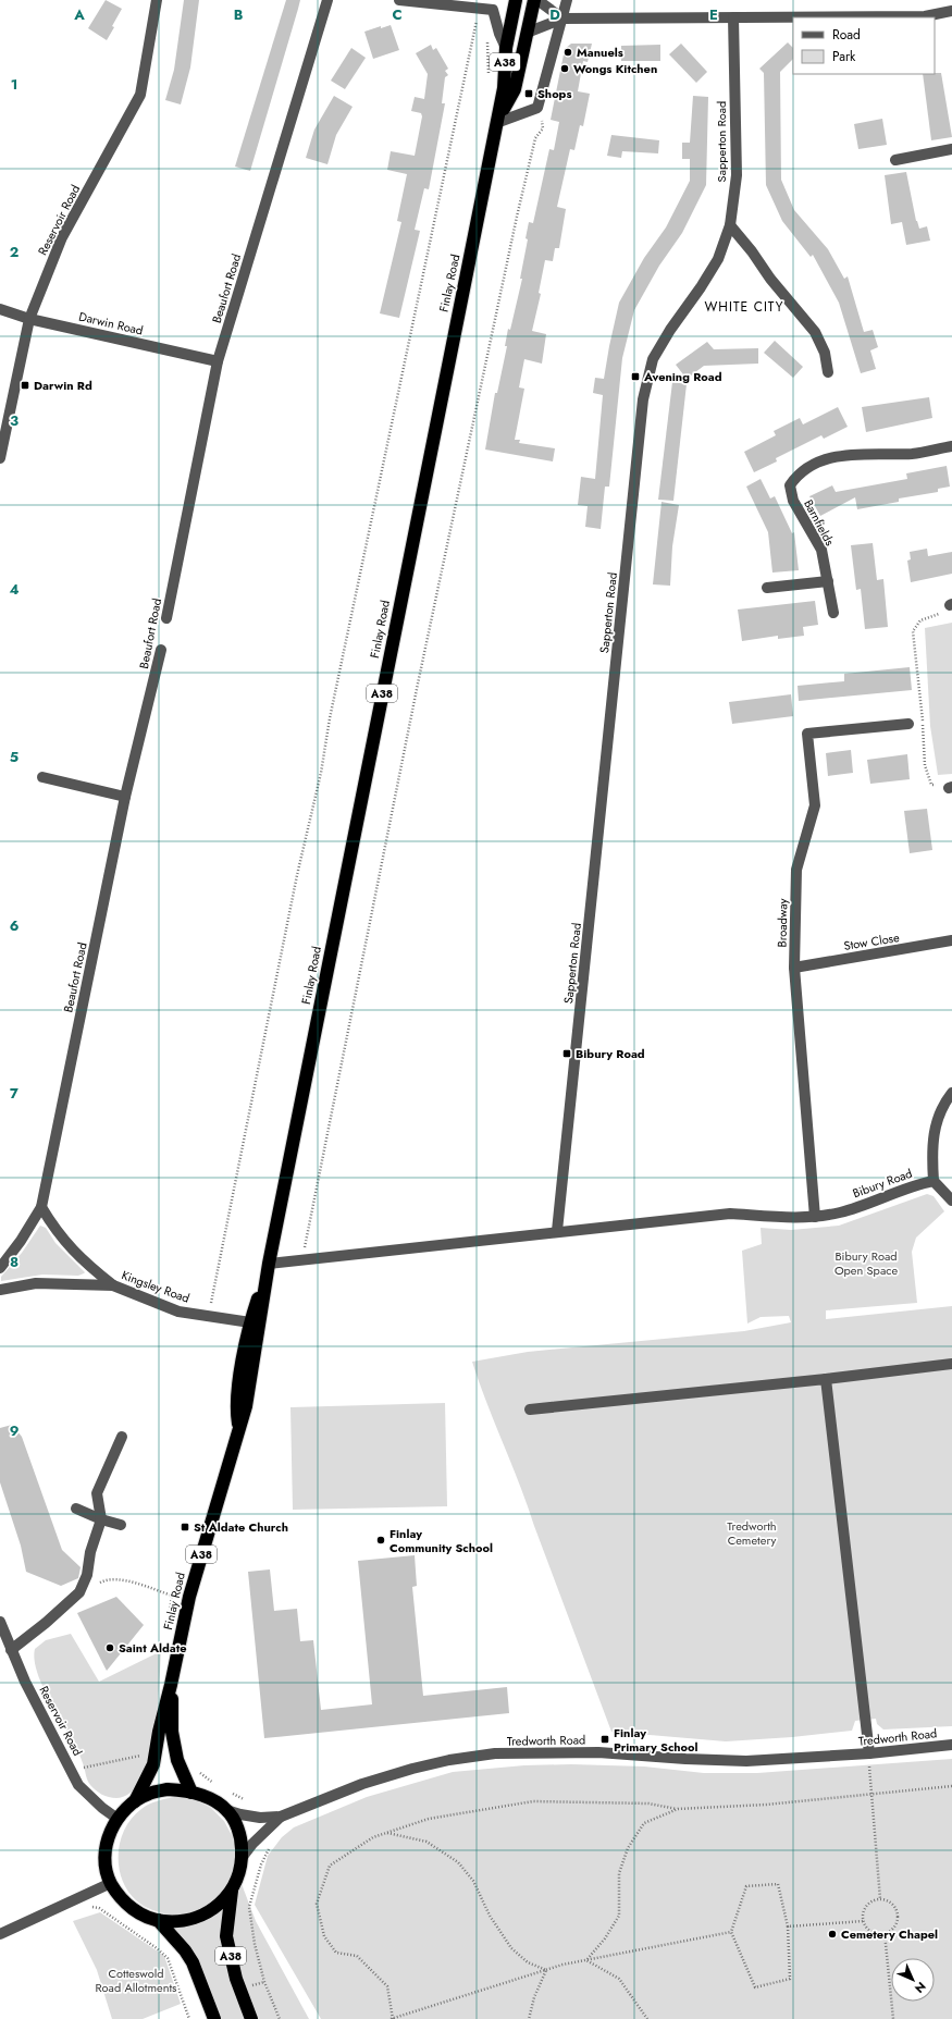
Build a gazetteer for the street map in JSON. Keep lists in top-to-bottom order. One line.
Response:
{"streets":{"highway":["A38","Finlay Road"],"street":["Sapperton Road","Reservoir Road","Beaufort Road","Darwin Road","Barnfields","Broadway","Stow Close","Bibury Road","Kingsley Road","Tredworth Road"]},"crossings":[["A38","Reservoir Road"],["A38","Finlay Road"],["A38","Bibury Road"],["A38","Kingsley Road"],["A38","Tredworth Road"],["Sapperton Road","Bibury Road"],["Reservoir Road","Finlay Road"],["Reservoir Road","Darwin Road"],["Reservoir Road","Tredworth Road"],["Finlay Road","Bibury Road"],["Finlay Road","Tredworth Road"],["Beaufort Road","Darwin Road"],["Broadway","Stow Close"],["Broadway","Bibury Road"]],"districts":["WHITE CITY"],"parks":["Bibury Road Open Space","Tredworth Cemetery","Cotteswold Road Allotments"],"places":{"other":["Manuels","Wongs Kitchen","Finlay Community School","Saint Aldate","Cemetery Chapel"],"transit":["Shops","Avening Road","Darwin Rd","Bibury Road","St Aldate Church","Finlay Primary School"]},"legend":["Road","Park"],"north":"bottom right","grid":{"columns":["A","B","C","D","E"],"rows":["1","2","3","4","5","6","7","8","9"]}}
